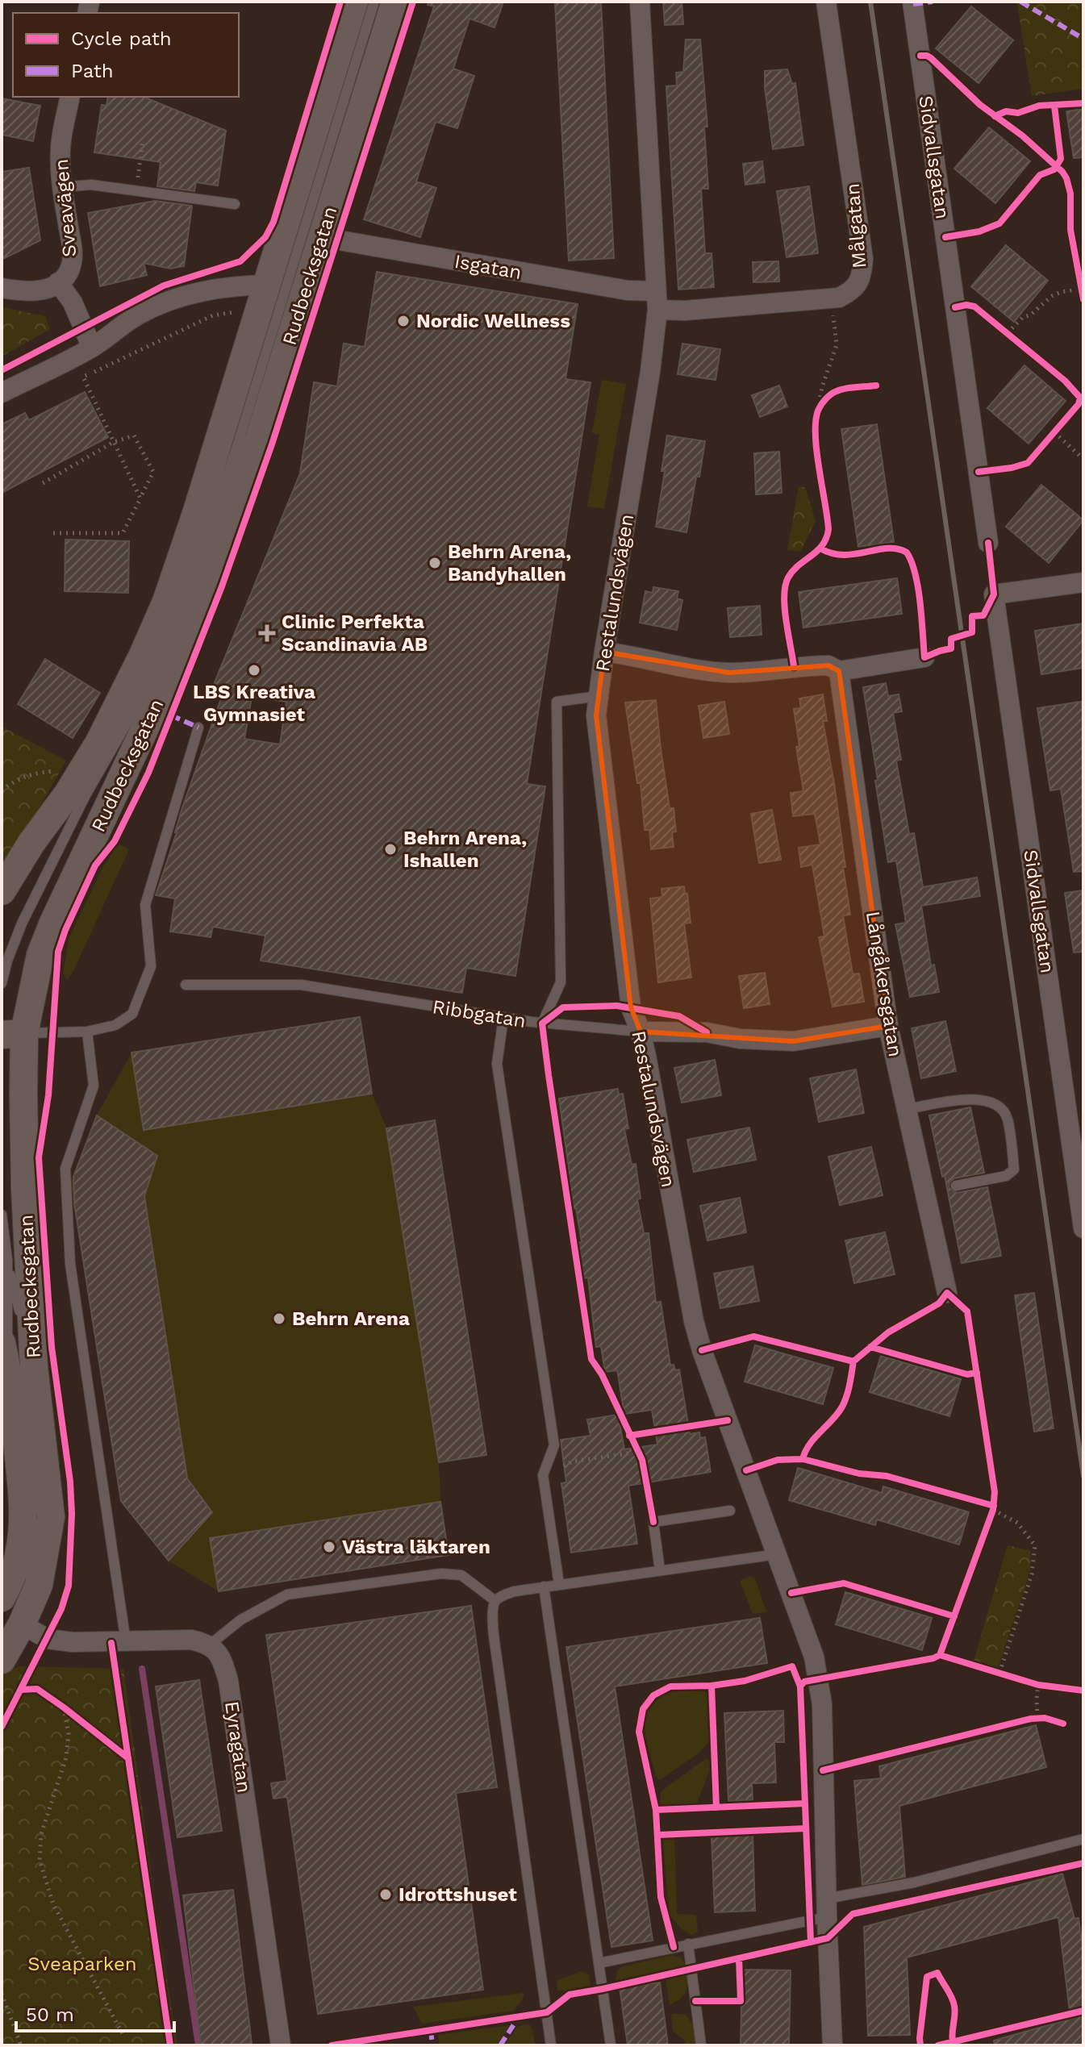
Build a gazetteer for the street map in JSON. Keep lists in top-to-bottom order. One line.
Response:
{"streets":{"main road":["Rudbecksgatan"],"street":["Sidvallsgatan","Sveavägen","Målgatan","Isgatan","Restalundsvägen","Långåkersgatan","Ribbgatan","Eyragatan"]},"crossings":[["Målgatan","Isgatan"],["Målgatan","Restalundsvägen"],["Isgatan","Rudbecksgatan"],["Isgatan","Restalundsvägen"],["Restalundsvägen","Ribbgatan"],["Långåkersgatan","Ribbgatan"]],"parks":["Sveaparken"],"places":{"other":["Nordic Wellness","Behrn Arena, Bandyhallen","LBS Kreativa Gymnasiet","Behrn Arena, Ishallen","Behrn Arena","Västra läktaren","Idrottshuset"],"health":["Clinic Perfekta Scandinavia AB"]},"legend":["Cycle path","Path"],"scale_bar":"50 m"}
